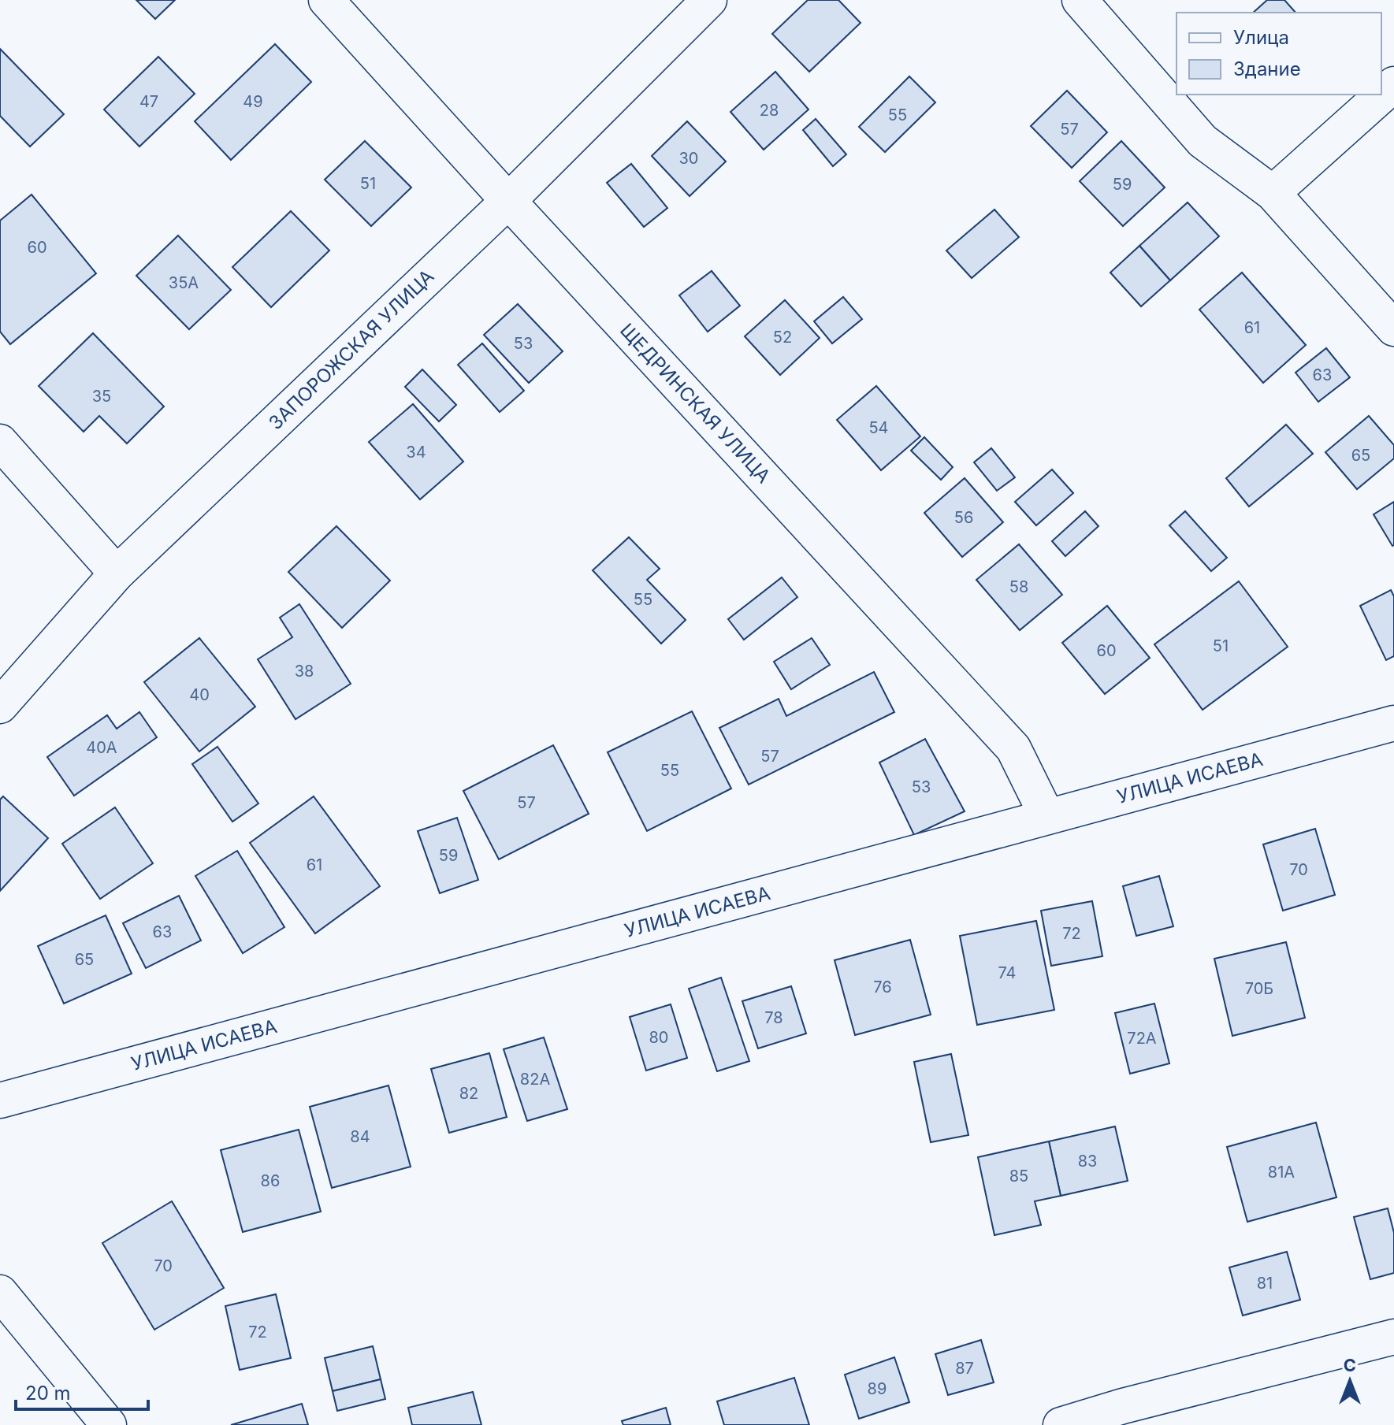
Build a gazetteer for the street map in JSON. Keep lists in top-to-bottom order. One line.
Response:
{"streets":{"street":["ЗАПОРОЖСКАЯ УЛИЦА","ЩЕДРИНСКАЯ УЛИЦА","УЛИЦА ИСАЕВА"]},"crossings":[["ЗАПОРОЖСКАЯ УЛИЦА","ЩЕДРИНСКАЯ УЛИЦА"],["ЩЕДРИНСКАЯ УЛИЦА","УЛИЦА ИСАЕВА"]],"house_numbers":["47","49","28","55","57","30","51","59","60","35А","61","52","53","63","35","54","34","65","56","58","55","51","60","38","40","40А","57","55","53","57","59","61","70","63","72","65","74","76","70Б","78","80","72А","82А","82","84","83","81А","85","86","70","81","72","87","89"],"legend":["Улица","Здание"],"scale_bar":"20 m","north":"top"}
